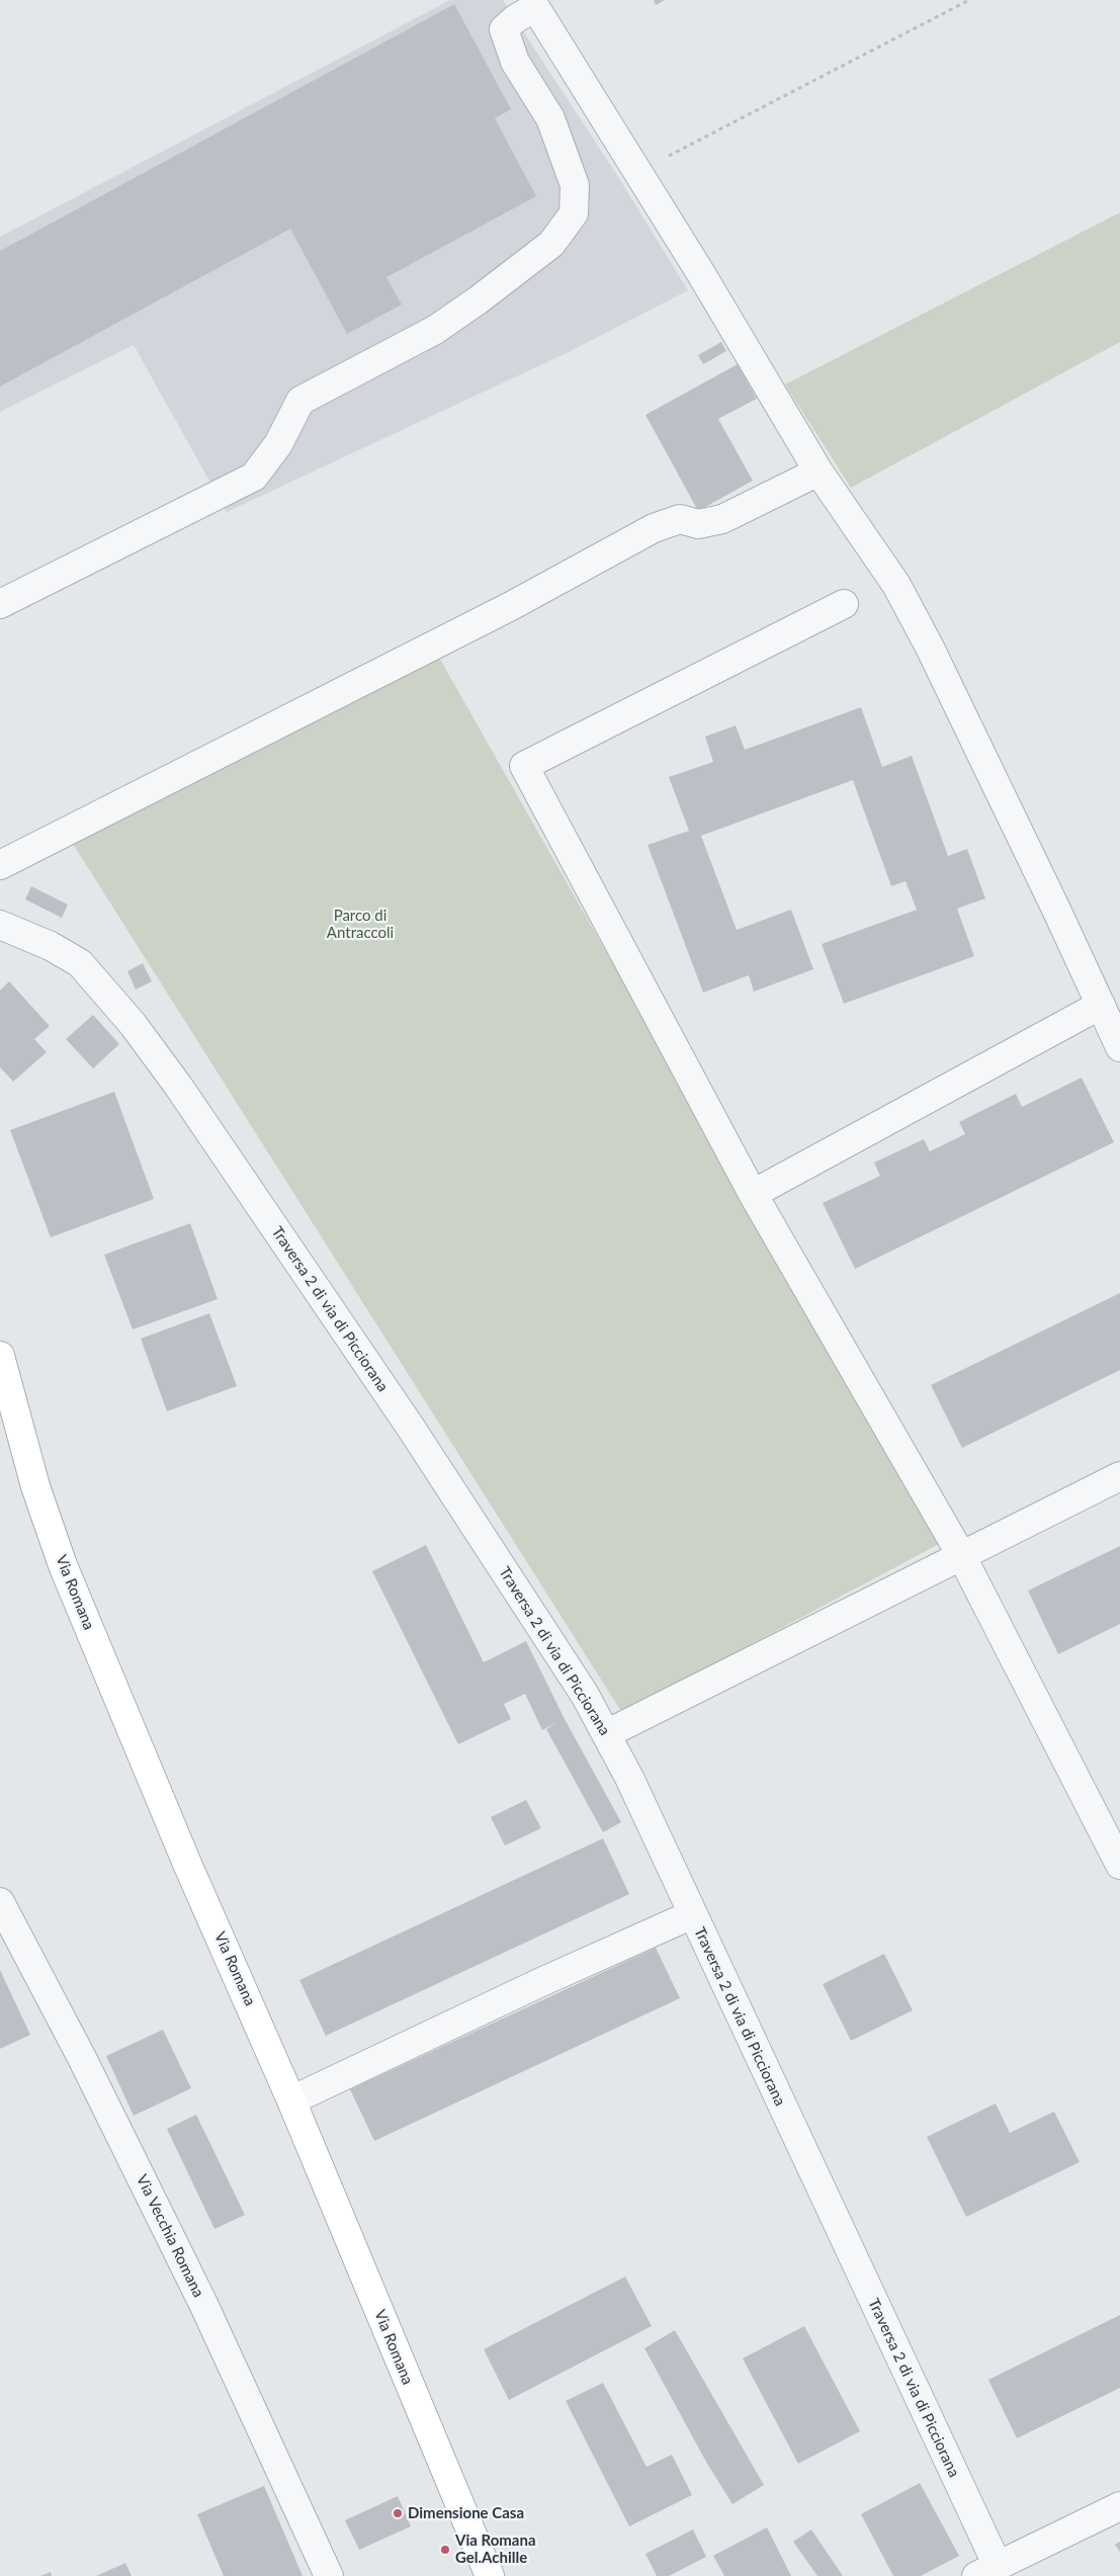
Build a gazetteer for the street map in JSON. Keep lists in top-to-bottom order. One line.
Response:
{"streets":{"main road":["Via Romana"],"street":["Traversa 2 di via di Picciorana","Via Vecchia Romana"]},"parks":["Parco di Antraccoli"],"places":["Dimensione Casa","Via Romana Gel.Achille"]}
